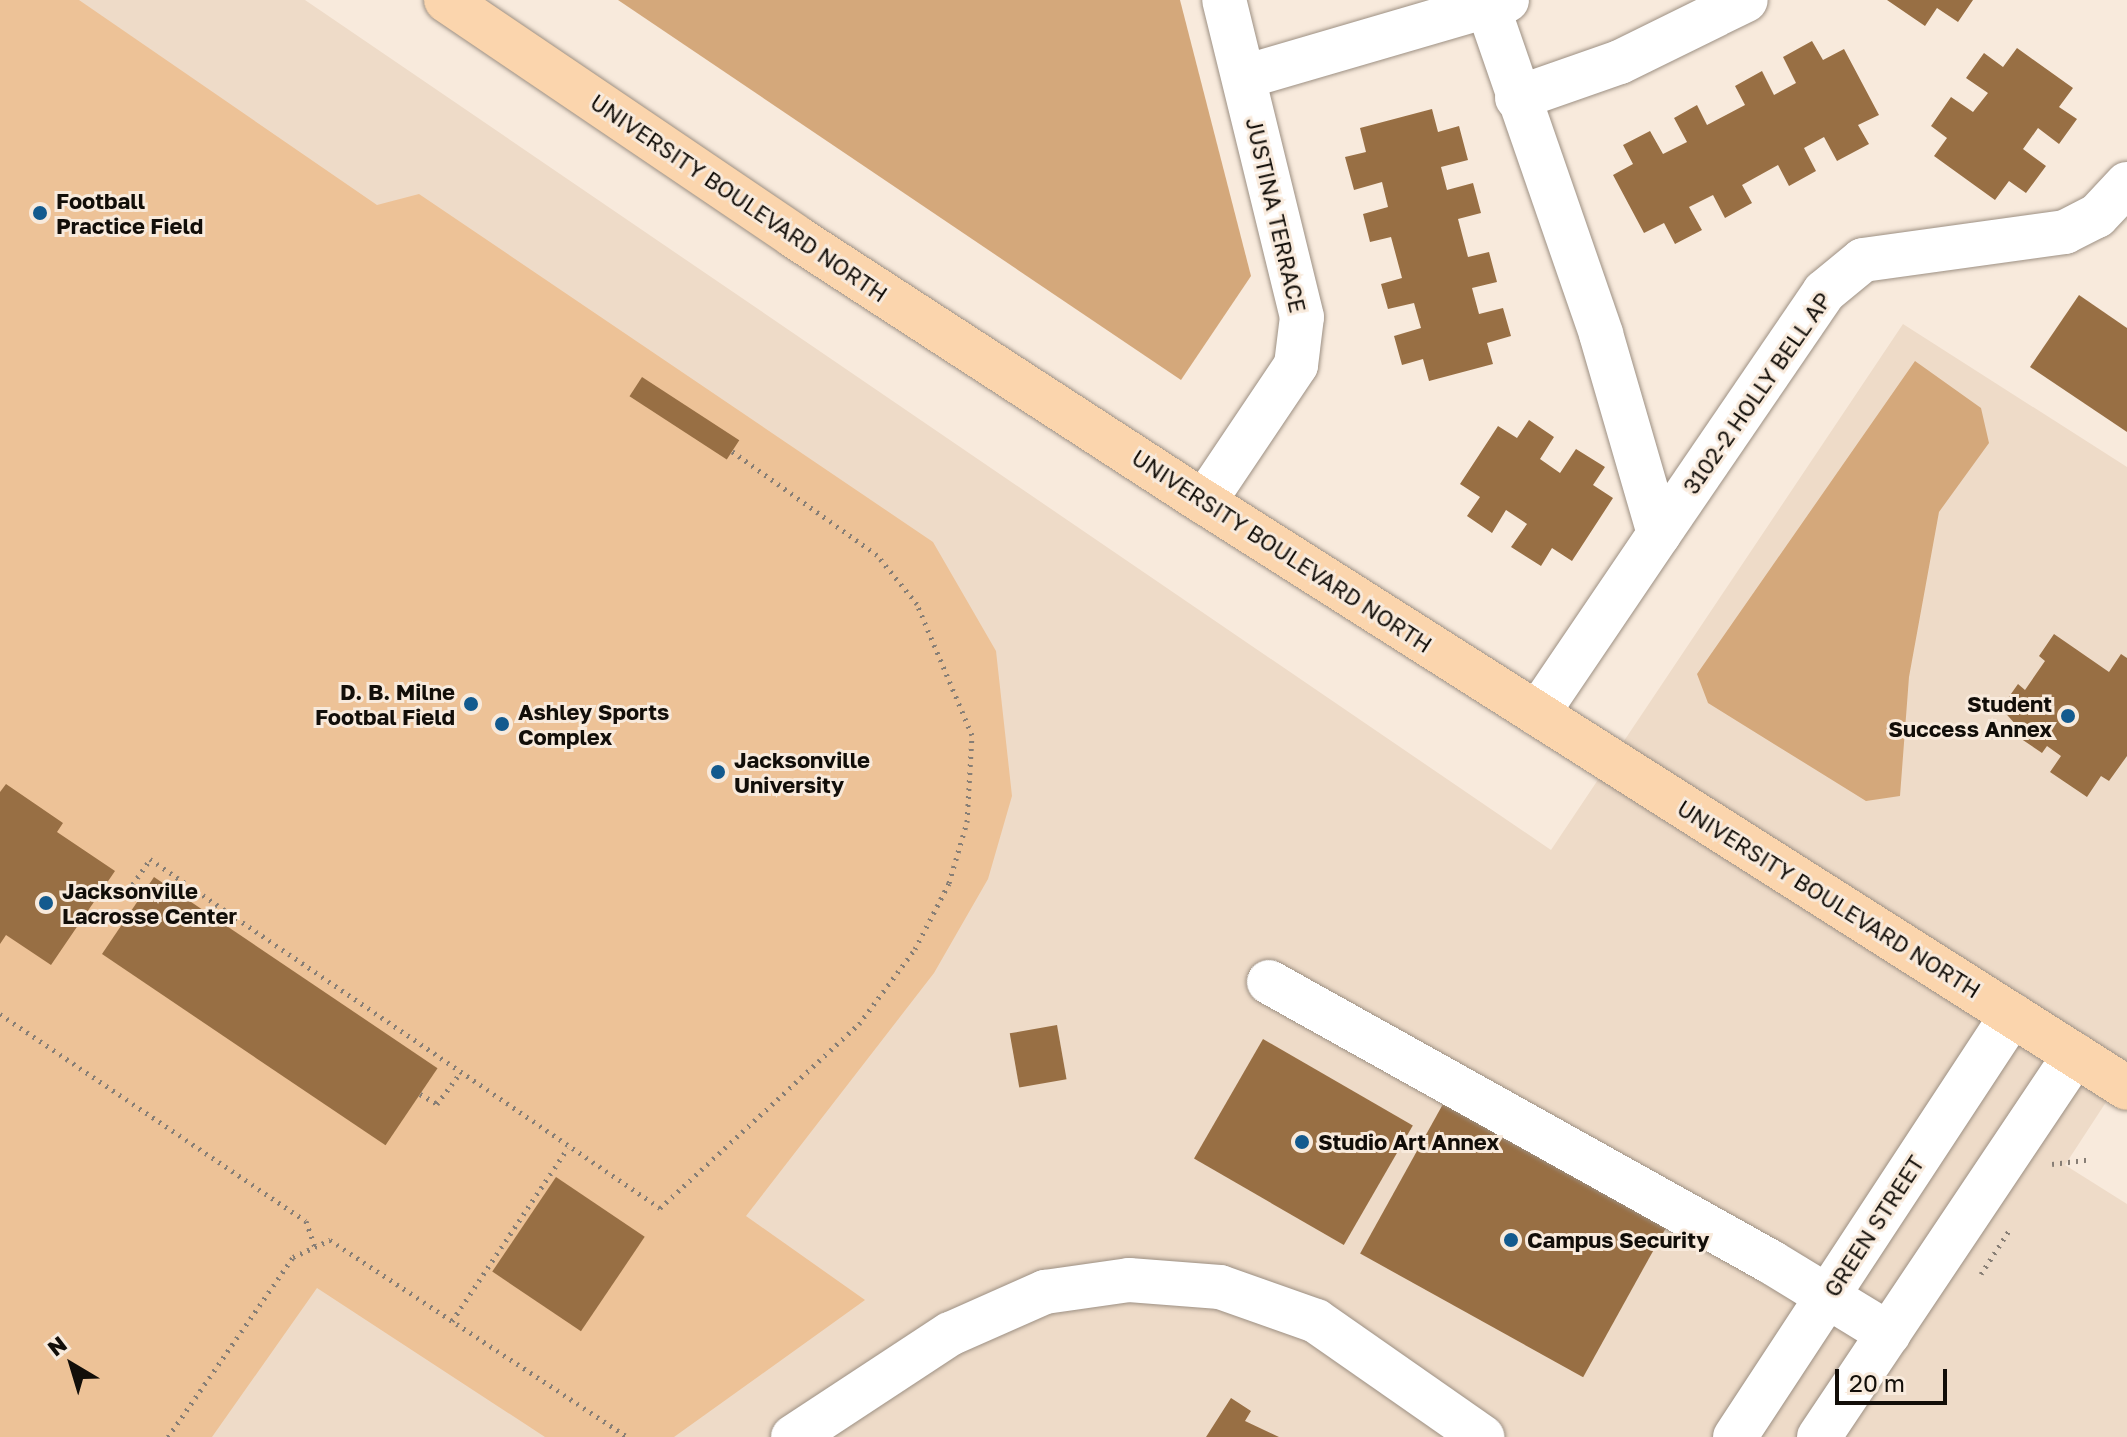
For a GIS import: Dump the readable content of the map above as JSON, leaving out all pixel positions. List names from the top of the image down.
{
  "streets": {
    "main road": ["UNIVERSITY BOULEVARD NORTH"],
    "street": ["JUSTINA TERRACE", "3102-2 HOLLY BELL AP", "GREEN STREET"]
  },
  "crossings": [
    ["UNIVERSITY BOULEVARD NORTH", "JUSTINA TERRACE"],
    ["UNIVERSITY BOULEVARD NORTH", "3102-2 HOLLY BELL AP"],
    ["UNIVERSITY BOULEVARD NORTH", "GREEN STREET"]
  ],
  "places": [
    "Football Practice Field",
    "D. B. Milne Footbal Field",
    "Student Success Annex",
    "Ashley Sports Complex",
    "Jacksonville University",
    "Jacksonville Lacrosse Center",
    "Studio Art Annex",
    "Campus Security"
  ],
  "scale_bar": "20 m",
  "north": "top left"
}
